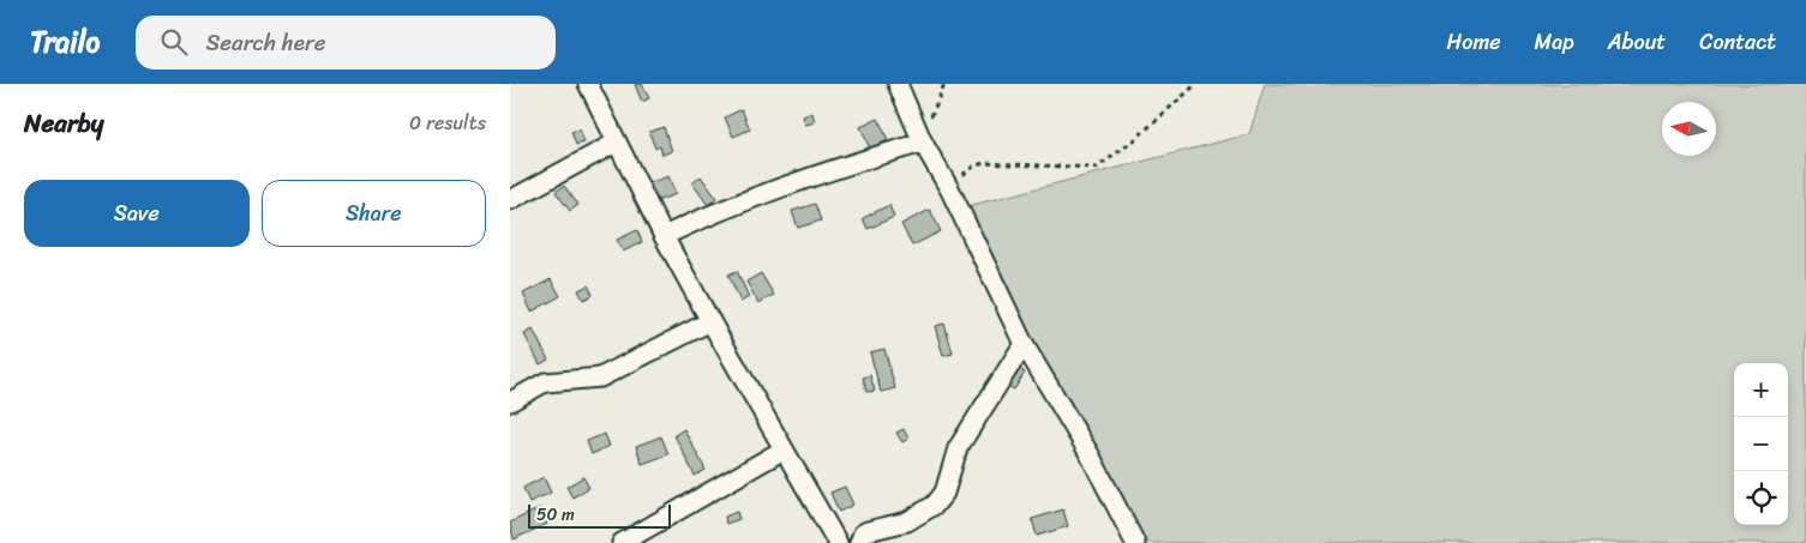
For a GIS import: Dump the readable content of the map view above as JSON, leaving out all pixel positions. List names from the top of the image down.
{
  "scale_bar": "50 m",
  "north": "left",
  "page": {
    "header": "Trailo",
    "search": "Search here",
    "nav": [
      "Home",
      "Map",
      "About",
      "Contact"
    ],
    "heading": ["Nearby", "0 results"],
    "buttons": ["Save", "Share"],
    "map_buttons": ["+", "−"],
    "scale": "50 m"
  }
}
